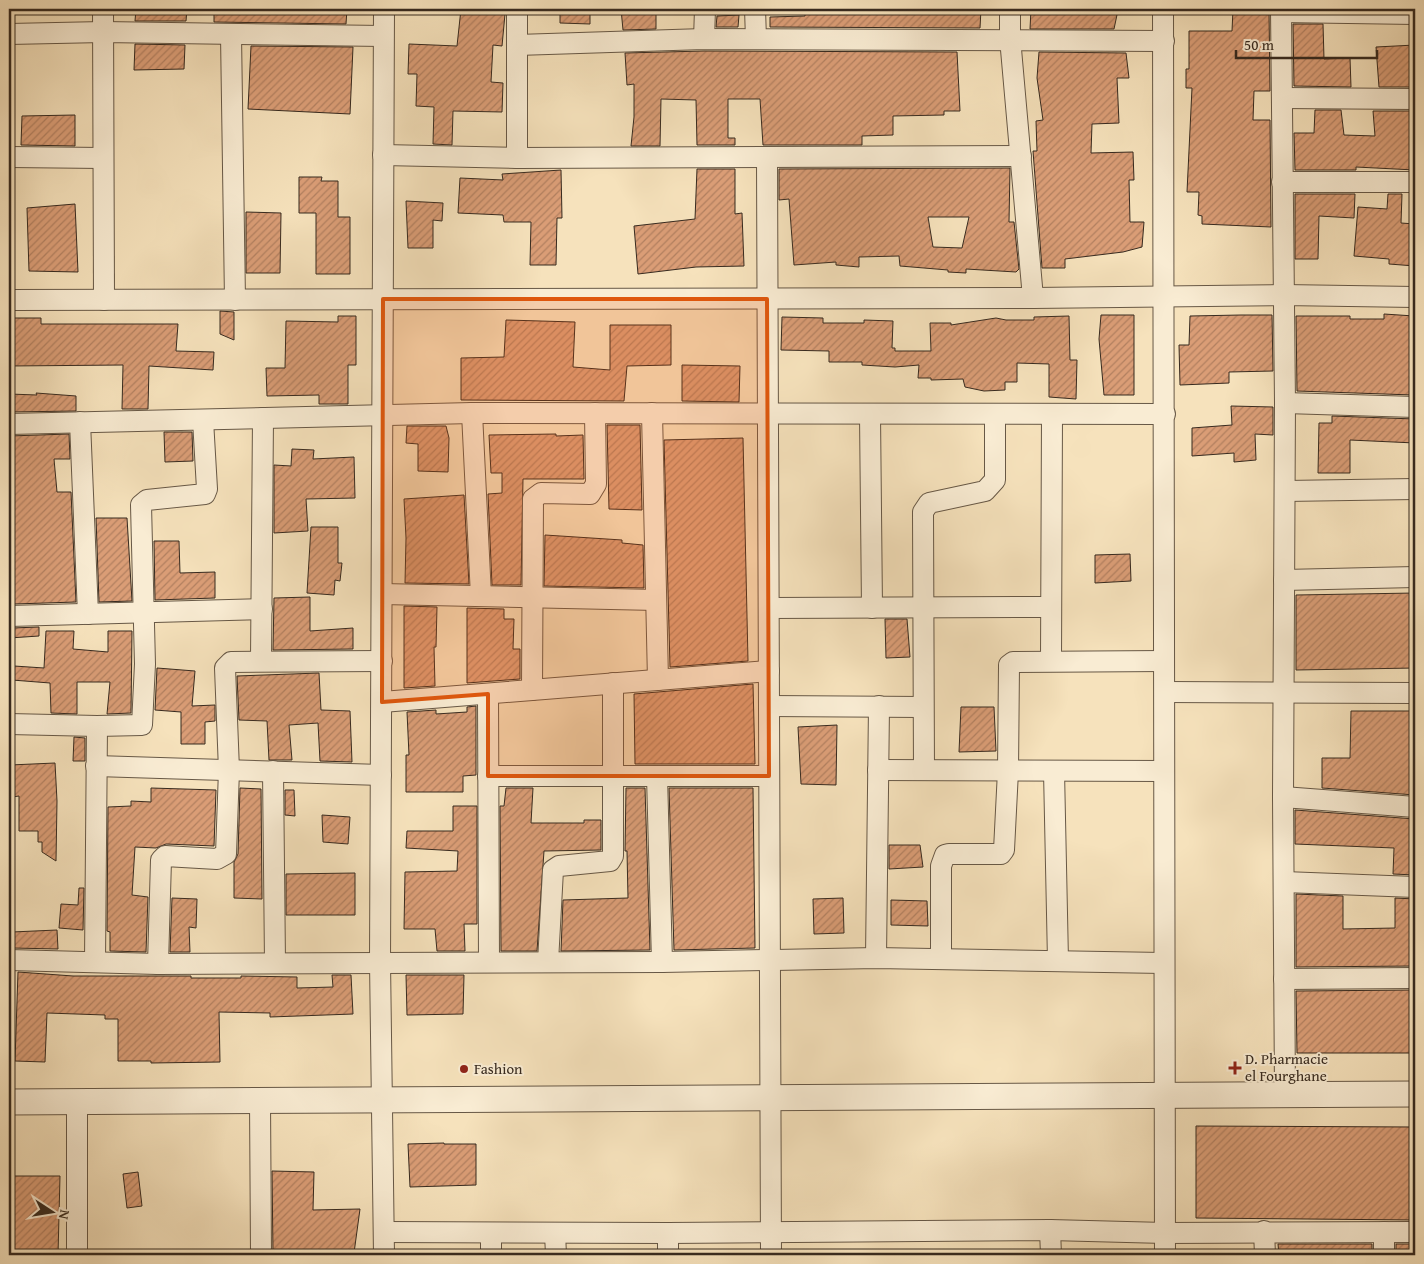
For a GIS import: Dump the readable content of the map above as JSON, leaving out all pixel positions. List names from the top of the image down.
{
  "places": {
    "health": ["D. Pharmacie el Fourghane"],
    "other": ["Fashion"]
  },
  "scale_bar": "50 m",
  "north": "right"
}
